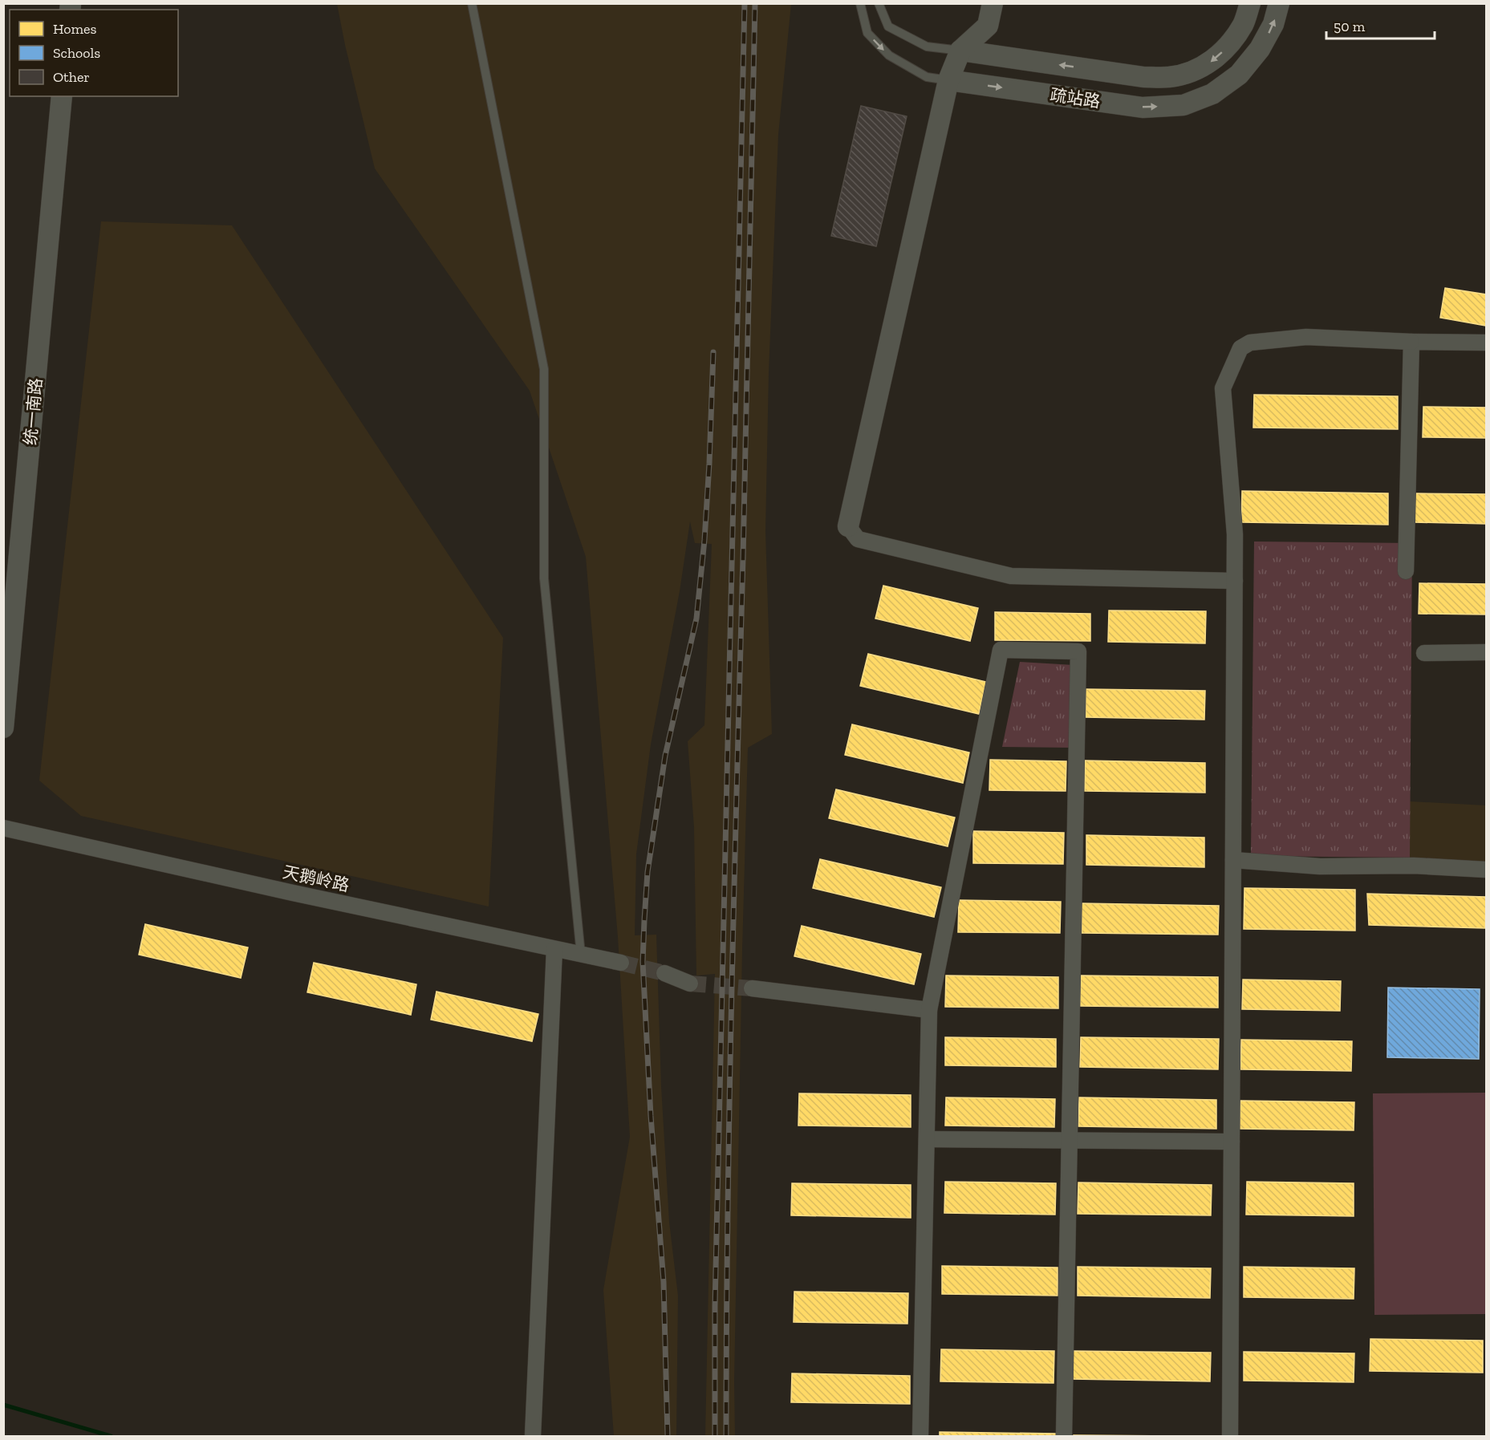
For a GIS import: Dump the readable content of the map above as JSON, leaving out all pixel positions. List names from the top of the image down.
{
  "streets": {
    "street": ["疏站路", "统一南路", "天鹅岭路"]
  },
  "legend": ["Homes", "Schools", "Other"],
  "scale_bar": "50 m"
}
